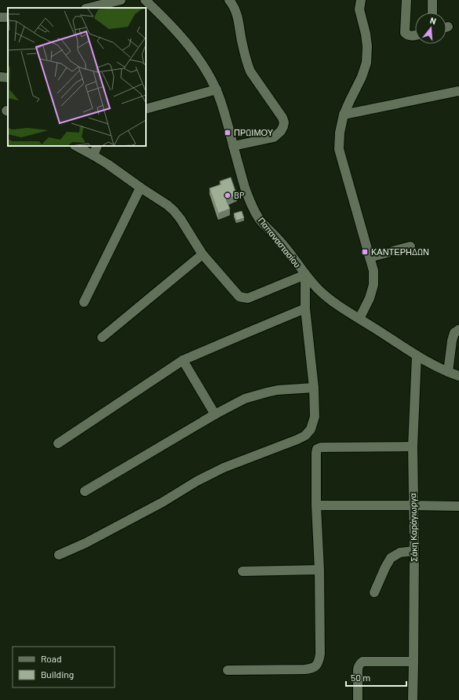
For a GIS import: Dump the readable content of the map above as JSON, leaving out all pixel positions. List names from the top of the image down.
{
  "streets": {
    "street": ["Παπαναστασίου", "Σάκη Καράγιωργα"]
  },
  "crossings": [
    ["Παπαναστασίου", "Σάκη Καράγιωργα"]
  ],
  "places": {
    "transit": ["ΠΡΩΙΜΟΥ", "ΚΑΝΤΕΡΗΔΩΝ"],
    "other": ["BP"]
  },
  "legend": ["Road", "Building"],
  "scale_bar": "50 m",
  "north": "top"
}
